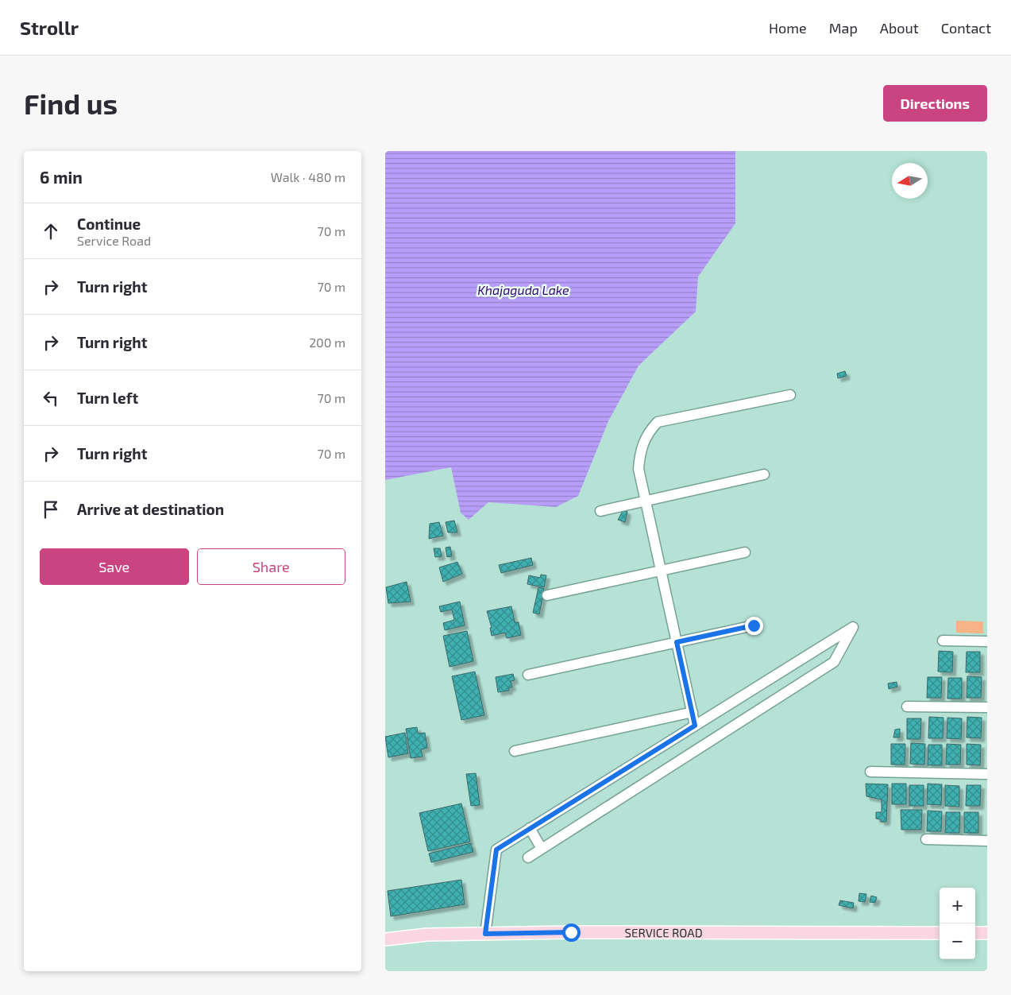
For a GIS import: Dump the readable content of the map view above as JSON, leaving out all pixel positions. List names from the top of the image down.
{
  "streets": {
    "main road": ["SERVICE ROAD"]
  },
  "water": ["Khajaguda Lake"],
  "north": "left",
  "page": {
    "header": "Strollr",
    "nav": [
      "Home",
      "Map",
      "About",
      "Contact"
    ],
    "buttons": [
      "Directions",
      ["Save", "Share"]
    ],
    "title": "Find us",
    "heading": ["6 min", "Walk · 480 m"],
    "list": [
      ["Continue", "Service Road", "70 m"],
      ["Turn right", "70 m"],
      ["Turn right", "200 m"],
      ["Turn left", "70 m"],
      ["Turn right", "70 m"],
      "Arrive at destination"
    ],
    "map_buttons": ["+", "−"]
  }
}
